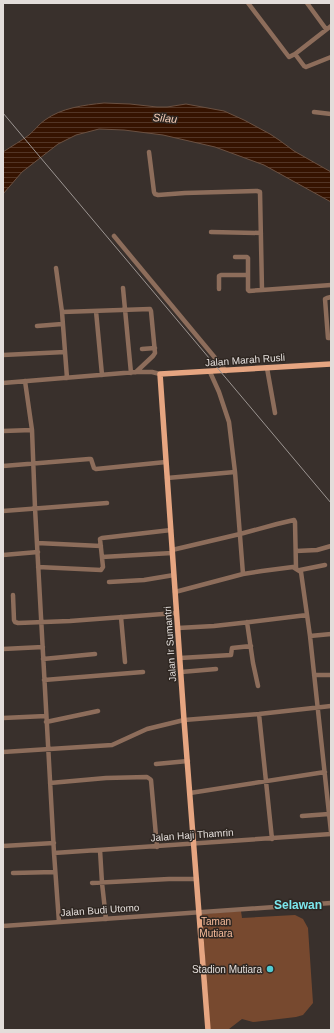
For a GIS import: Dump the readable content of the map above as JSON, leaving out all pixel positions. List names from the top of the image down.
{
  "streets": {
    "main road": ["Jalan Marah Rusli", "Jalan Ir Sumantri"],
    "street": ["Jalan Haji Thamrin", "Jalan Budi Utomo"]
  },
  "crossings": [
    ["Jalan Marah Rusli", "Jalan Ir Sumantri"],
    ["Jalan Ir Sumantri", "Jalan Haji Thamrin"],
    ["Jalan Ir Sumantri", "Jalan Budi Utomo"]
  ],
  "districts": ["Selawan"],
  "water": ["Silau"],
  "parks": ["Taman Mutiara"],
  "places": ["Stadion Mutiara"]
}
